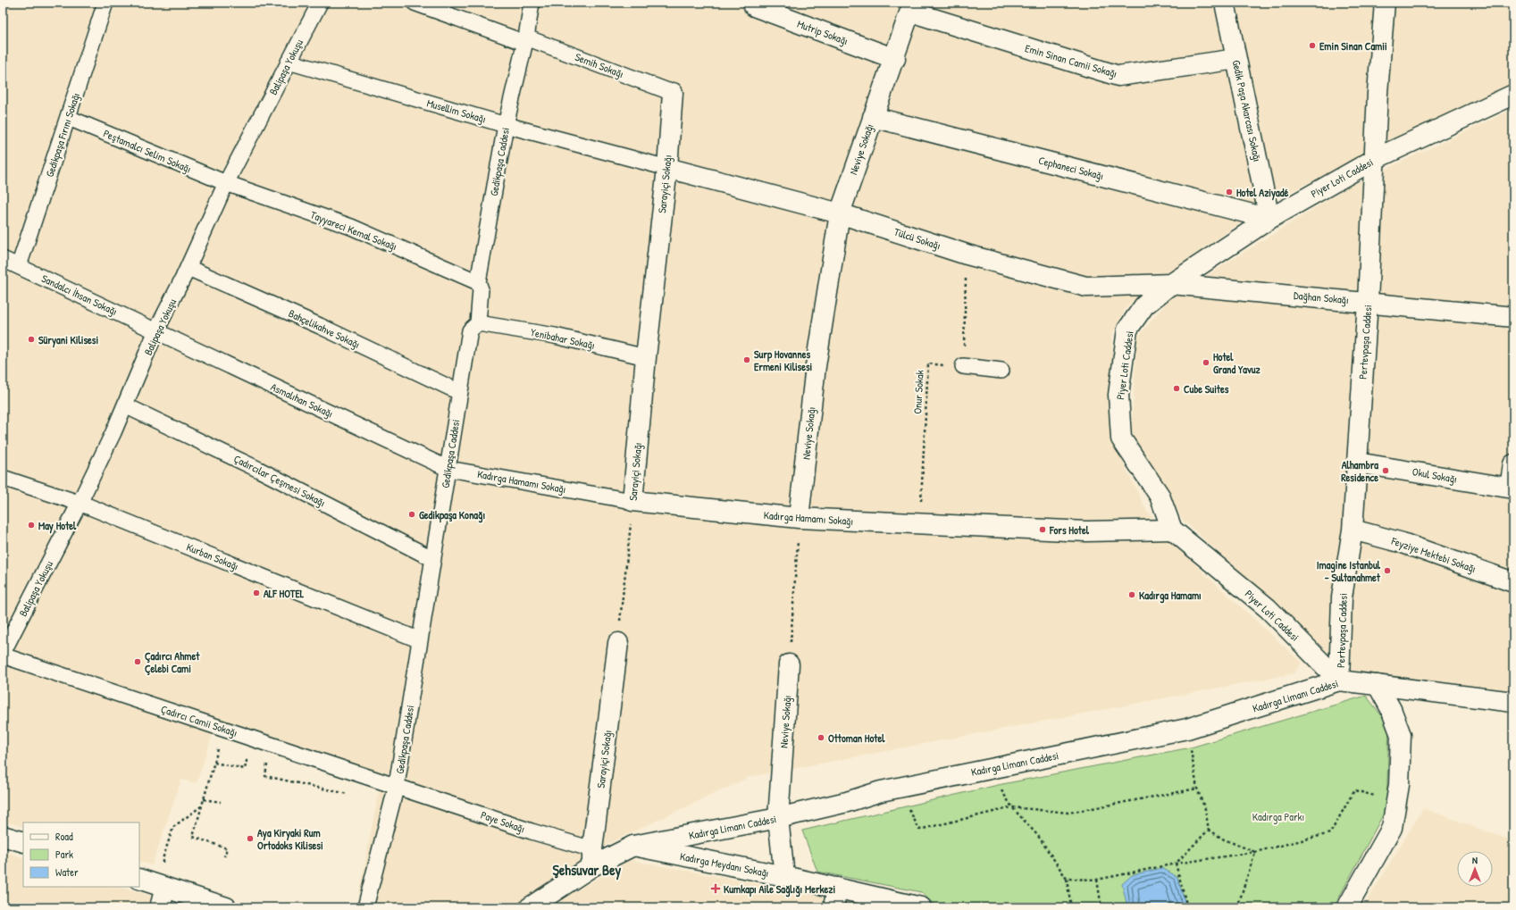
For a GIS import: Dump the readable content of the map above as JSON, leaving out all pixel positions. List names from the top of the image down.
{
  "streets": {
    "street": [
      "Mutrip Sokağı",
      "Emin Sinan Camii Sokağı",
      "Semih Sokağı",
      "Balipaşa Yokuşu",
      "Musellim Sokağı",
      "Gedik Paşa Akarcası Sokağı",
      "Gedikpaşa Fırını Sokağı",
      "Neviye Sokağı",
      "Peştamalcı Selim Sokağı",
      "Gedikpaşa Caddesi",
      "Cephaneci Sokağı",
      "Piyer Loti Caddesi",
      "Sarayiçi Sokağı",
      "Tayyareci Kemal Sokağı",
      "Tülcü Sokağı",
      "Sandalcı İhsan Sokağı",
      "Dağhan Sokağı",
      "Bahçelikahve Sokağı",
      "Yenibahar Sokağı",
      "Pertevpaşa Caddesi",
      "Asmalıhan Sokağı",
      "Okul Sokağı",
      "Çadırcılar Çeşmesi Sokağı",
      "Kadırga Hamamı Sokağı",
      "Feyziye Mektebi Sokağı",
      "Kurban Sokağı",
      "Kadırga Limanı Caddesi",
      "Çadırcı Camii Sokağı",
      "Paye Sokağı",
      "Kadırga Meydanı Sokağı"
    ],
    "path": ["Onur Sokak"]
  },
  "crossings": [
    ["Mutrip Sokağı", "Neviye Sokağı"],
    ["Emin Sinan Camii Sokağı", "Gedik Paşa Akarcası Sokağı"],
    ["Emin Sinan Camii Sokağı", "Neviye Sokağı"],
    ["Semih Sokağı", "Gedikpaşa Caddesi"],
    ["Semih Sokağı", "Sarayiçi Sokağı"],
    ["Balipaşa Yokuşu", "Musellim Sokağı"],
    ["Balipaşa Yokuşu", "Peştamalcı Selim Sokağı"],
    ["Balipaşa Yokuşu", "Tayyareci Kemal Sokağı"],
    ["Balipaşa Yokuşu", "Sandalcı İhsan Sokağı"],
    ["Balipaşa Yokuşu", "Bahçelikahve Sokağı"],
    ["Balipaşa Yokuşu", "Asmalıhan Sokağı"],
    ["Balipaşa Yokuşu", "Çadırcılar Çeşmesi Sokağı"],
    ["Balipaşa Yokuşu", "Kurban Sokağı"],
    ["Musellim Sokağı", "Gedikpaşa Caddesi"],
    ["Musellim Sokağı", "Sarayiçi Sokağı"],
    ["Musellim Sokağı", "Tülcü Sokağı"],
    ["Gedik Paşa Akarcası Sokağı", "Cephaneci Sokağı"],
    ["Gedik Paşa Akarcası Sokağı", "Piyer Loti Caddesi"],
    ["Gedikpaşa Fırını Sokağı", "Peştamalcı Selim Sokağı"],
    ["Gedikpaşa Fırını Sokağı", "Sandalcı İhsan Sokağı"],
    ["Neviye Sokağı", "Cephaneci Sokağı"],
    ["Neviye Sokağı", "Tülcü Sokağı"],
    ["Neviye Sokağı", "Kadırga Hamamı Sokağı"],
    ["Neviye Sokağı", "Kadırga Limanı Caddesi"],
    ["Neviye Sokağı", "Kadırga Meydanı Sokağı"],
    ["Peştamalcı Selim Sokağı", "Tayyareci Kemal Sokağı"],
    ["Gedikpaşa Caddesi", "Tayyareci Kemal Sokağı"],
    ["Gedikpaşa Caddesi", "Bahçelikahve Sokağı"],
    ["Gedikpaşa Caddesi", "Yenibahar Sokağı"],
    ["Gedikpaşa Caddesi", "Asmalıhan Sokağı"],
    ["Gedikpaşa Caddesi", "Çadırcılar Çeşmesi Sokağı"],
    ["Gedikpaşa Caddesi", "Kadırga Hamamı Sokağı"],
    ["Gedikpaşa Caddesi", "Kurban Sokağı"],
    ["Gedikpaşa Caddesi", "Çadırcı Camii Sokağı"],
    ["Gedikpaşa Caddesi", "Paye Sokağı"],
    ["Cephaneci Sokağı", "Piyer Loti Caddesi"],
    ["Piyer Loti Caddesi", "Tülcü Sokağı"],
    ["Piyer Loti Caddesi", "Dağhan Sokağı"],
    ["Piyer Loti Caddesi", "Pertevpaşa Caddesi"],
    ["Piyer Loti Caddesi", "Kadırga Hamamı Sokağı"],
    ["Piyer Loti Caddesi", "Kadırga Limanı Caddesi"],
    ["Sarayiçi Sokağı", "Tülcü Sokağı"],
    ["Sarayiçi Sokağı", "Yenibahar Sokağı"],
    ["Sarayiçi Sokağı", "Kadırga Hamamı Sokağı"],
    ["Sarayiçi Sokağı", "Kadırga Limanı Caddesi"],
    ["Sarayiçi Sokağı", "Paye Sokağı"],
    ["Tülcü Sokağı", "Dağhan Sokağı"],
    ["Sandalcı İhsan Sokağı", "Asmalıhan Sokağı"],
    ["Dağhan Sokağı", "Pertevpaşa Caddesi"],
    ["Pertevpaşa Caddesi", "Okul Sokağı"],
    ["Pertevpaşa Caddesi", "Feyziye Mektebi Sokağı"],
    ["Pertevpaşa Caddesi", "Kadırga Limanı Caddesi"],
    ["Onur Sokak", "Kadırga Hamamı Sokağı"],
    ["Asmalıhan Sokağı", "Kadırga Hamamı Sokağı"],
    ["Kadırga Limanı Caddesi", "Paye Sokağı"],
    ["Kadırga Limanı Caddesi", "Kadırga Meydanı Sokağı"],
    ["Çadırcı Camii Sokağı", "Paye Sokağı"]
  ],
  "districts": ["Şehsuvar Bey"],
  "parks": ["Kadırga Parkı"],
  "places": {
    "other": [
      "Emin Sinan Camii",
      "Hotel Aziyadé",
      "Süryani Kilisesi",
      "Surp Hovannes Ermeni Kilisesi",
      "Hotel Grand Yavuz",
      "Cube Suites",
      "Alhambra Residence",
      "Gedikpaşa Konağı",
      "May Hotel",
      "Fors Hotel",
      "Imagine Istanbul - Sultanahmet",
      "ALF HOTEL",
      "Kadırga Hamamı",
      "Çadırcı Ahmet Çelebi Cami",
      "Ottoman Hotel",
      "Aya Kiryaki Rum Ortodoks Kilisesi"
    ],
    "health": ["Kumkapı Aile Sağlığı Merkezi"]
  },
  "legend": ["Road", "Park", "Water"],
  "north": "top"
}
